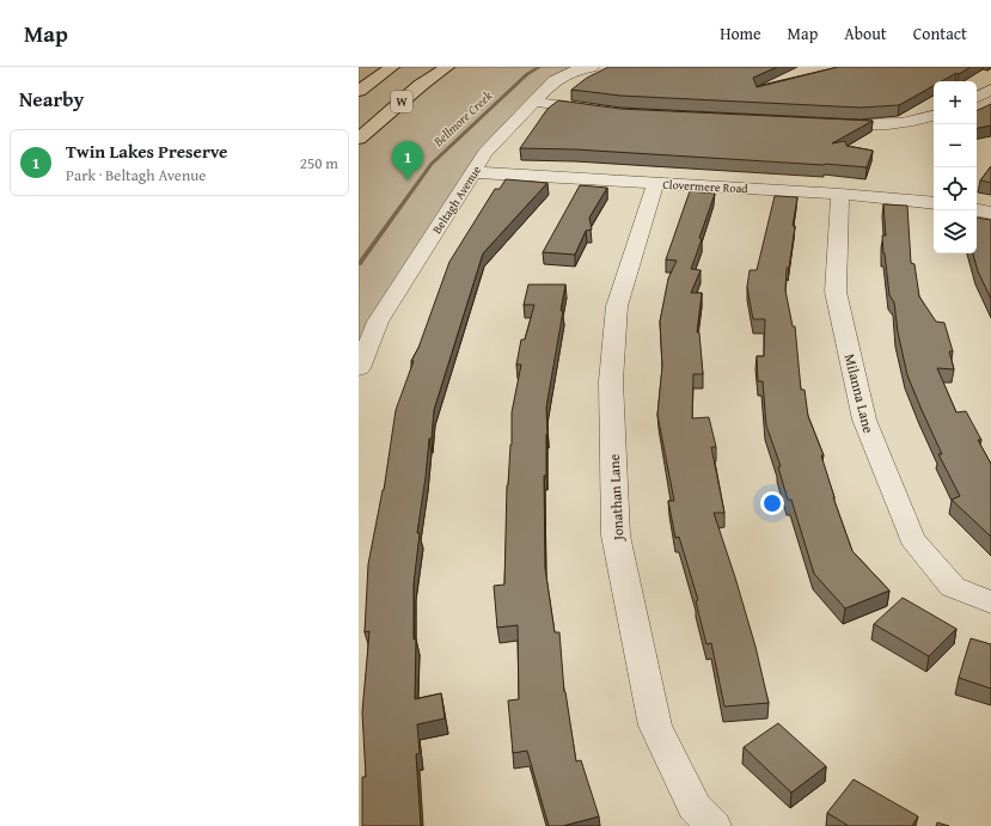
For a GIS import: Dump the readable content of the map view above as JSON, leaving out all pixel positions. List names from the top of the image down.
{
  "streets": {
    "highway": ["W"],
    "street": [
      "Clovermere Road",
      "Beltagh Avenue",
      "Milanna Lane",
      "Jonathan Lane"
    ]
  },
  "crossings": [
    ["Clovermere Road", "Beltagh Avenue"],
    ["Clovermere Road", "Milanna Lane"],
    ["Clovermere Road", "Jonathan Lane"]
  ],
  "water": ["Bellmore Creek"],
  "page": {
    "header": "Map",
    "nav": [
      "Home",
      "Map",
      "About",
      "Contact"
    ],
    "heading": "Nearby",
    "map_buttons": ["+", "−"],
    "list": [
      {
        "mark": "1",
        "name": "Twin Lakes Preserve",
        "note": "Park · Beltagh Avenue",
        "value": "250 m"
      }
    ],
    "pins": "1"
  }
}
